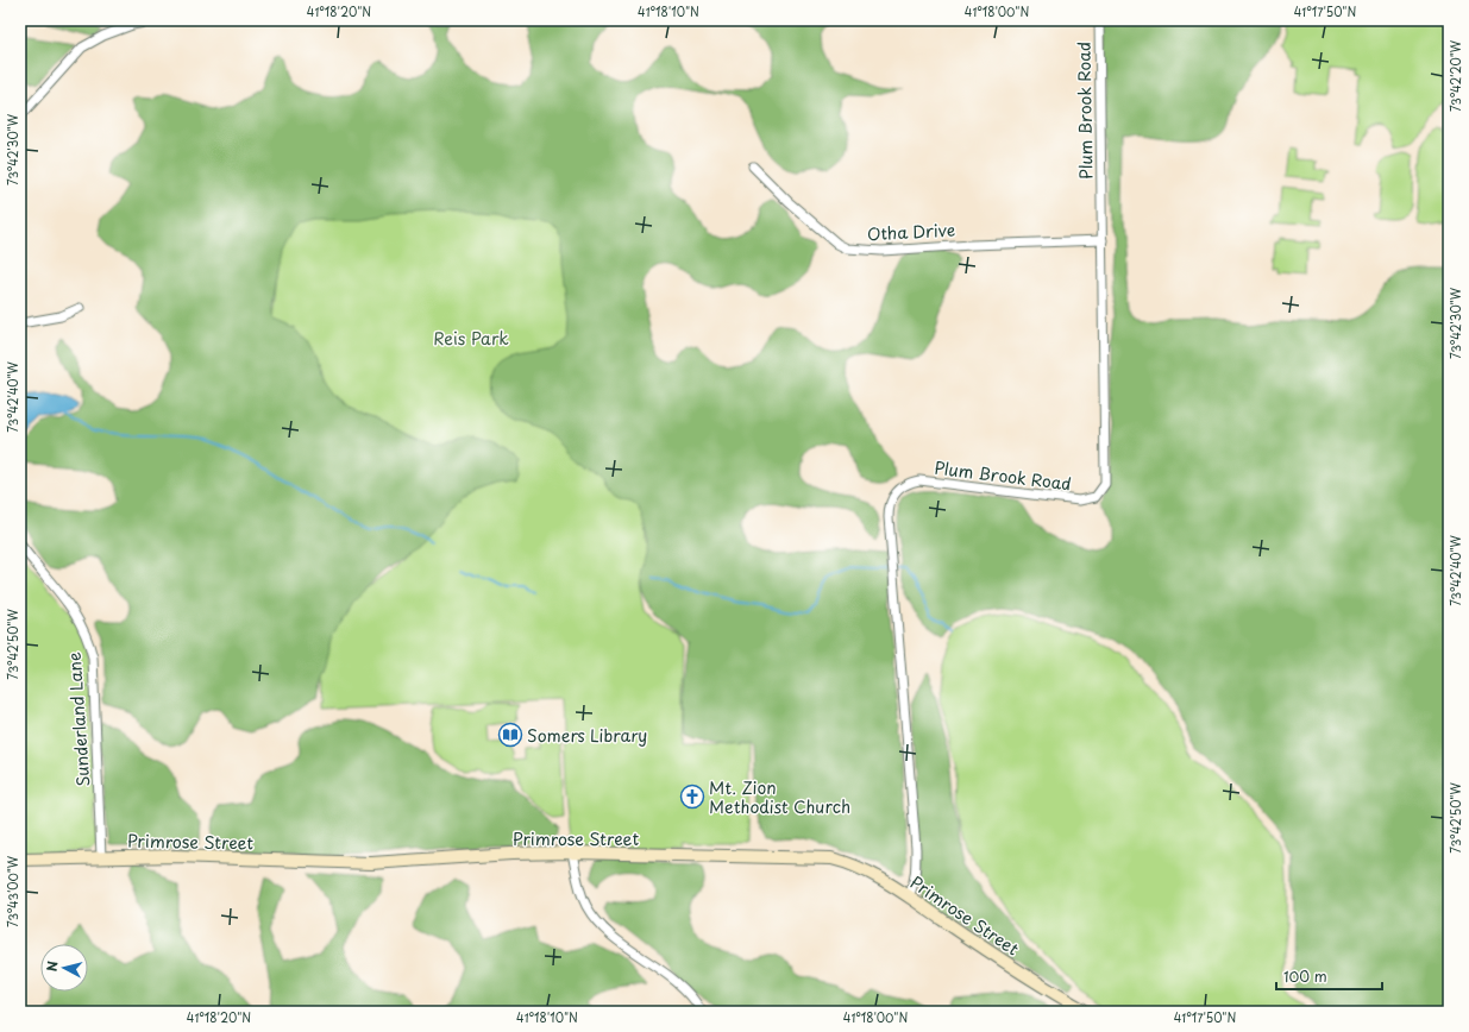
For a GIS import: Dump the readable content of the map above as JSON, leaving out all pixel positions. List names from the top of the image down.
{
  "streets": {
    "main road": ["Primrose Street"],
    "street": ["Plum Brook Road", "Otha Drive", "Sunderland Lane"]
  },
  "crossings": [
    ["Plum Brook Road", "Otha Drive"],
    ["Plum Brook Road", "Primrose Street"],
    ["Sunderland Lane", "Primrose Street"]
  ],
  "parks": ["Reis Park"],
  "places": {
    "library": ["Somers Library"],
    "church": ["Mt. Zion Methodist Church"]
  },
  "scale_bar": "100 m",
  "north": "left",
  "coordinates": [
    "41°18'20\"N",
    "41°18'10\"N",
    "41°18'00\"N",
    "41°17'50\"N",
    "73°42'20\"W",
    "73°42'30\"W",
    "73°42'40\"W",
    "73°42'50\"W",
    "73°43'00\"W"
  ]
}
